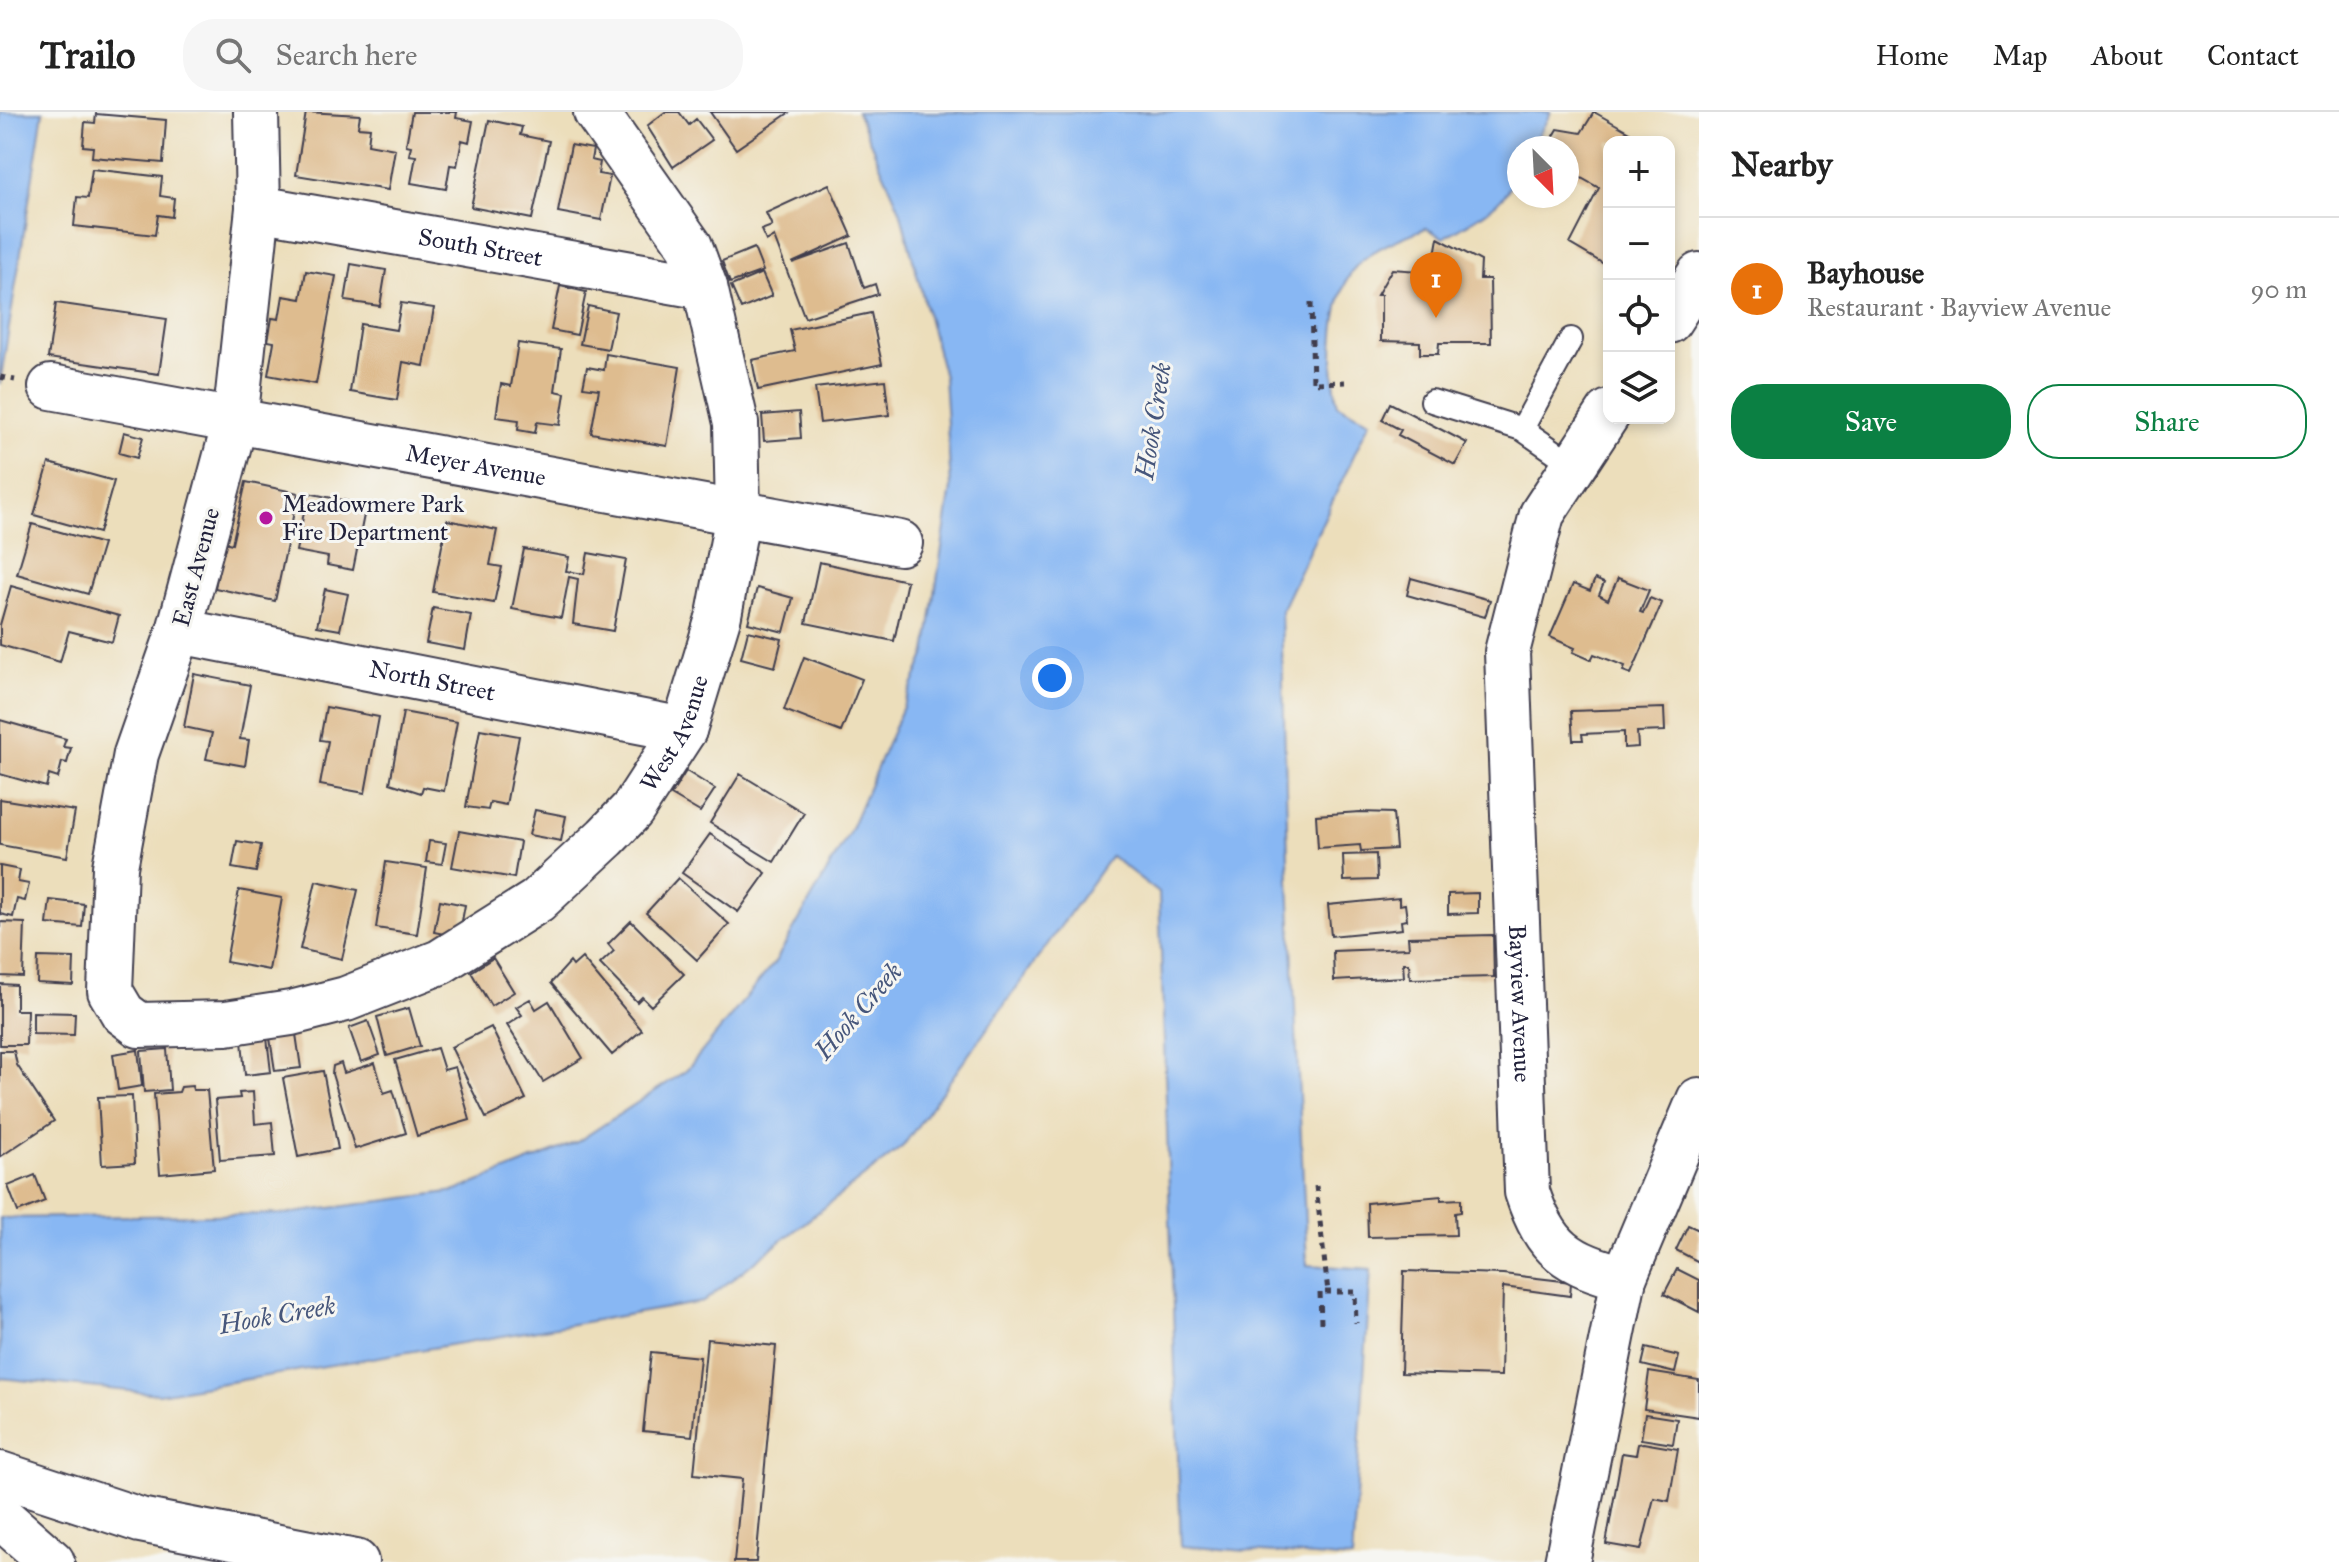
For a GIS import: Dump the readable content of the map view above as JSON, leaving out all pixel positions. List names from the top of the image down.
{
  "streets": {
    "main road": [
      "South Street",
      "Meyer Avenue",
      "East Avenue",
      "North Street",
      "West Avenue",
      "Bayview Avenue"
    ]
  },
  "crossings": [
    ["South Street", "East Avenue"],
    ["South Street", "West Avenue"],
    ["Meyer Avenue", "East Avenue"],
    ["Meyer Avenue", "West Avenue"],
    ["East Avenue", "North Street"],
    ["East Avenue", "West Avenue"],
    ["North Street", "West Avenue"]
  ],
  "water": ["Hook Creek"],
  "places": ["Meadowmere Park Fire Department"],
  "north": "bottom right",
  "page": {
    "header": "Trailo",
    "search": "Search here",
    "nav": [
      "Home",
      "Map",
      "About",
      "Contact"
    ],
    "heading": "Nearby",
    "map_buttons": ["+", "−"],
    "list": [
      {
        "mark": "1",
        "name": "Bayhouse",
        "note": "Restaurant · Bayview Avenue",
        "value": "90 m"
      }
    ],
    "pins": "1",
    "buttons": ["Save", "Share"]
  }
}
